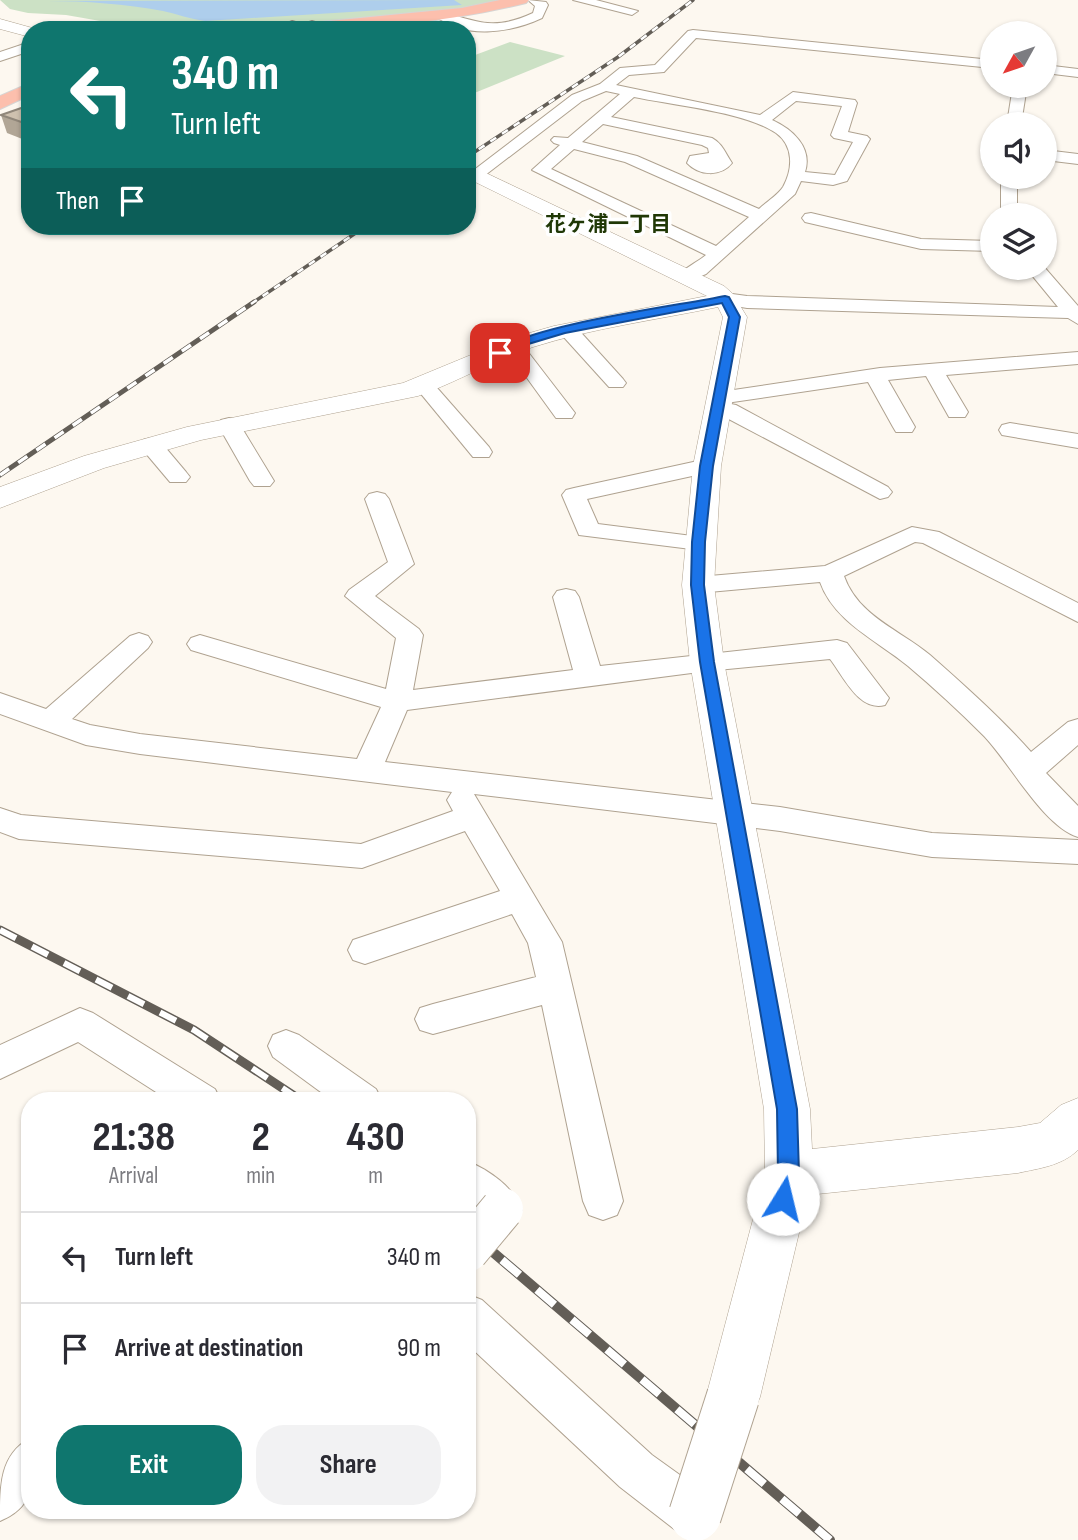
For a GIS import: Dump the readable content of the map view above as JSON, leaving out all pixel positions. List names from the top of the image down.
{
  "districts": ["花ヶ浦一丁目"],
  "north": "bottom left",
  "page": {
    "turn": ["340 m", "Turn left"],
    "then": "Then",
    "eta": [
      "21:38",
      "Arrival",
      "2",
      "min",
      "430",
      "m"
    ],
    "list": [
      {
        "name": "Turn left",
        "value": "340 m"
      },
      {
        "name": "Arrive at destination",
        "value": "90 m"
      }
    ],
    "buttons": ["Exit", "Share"]
  }
}
